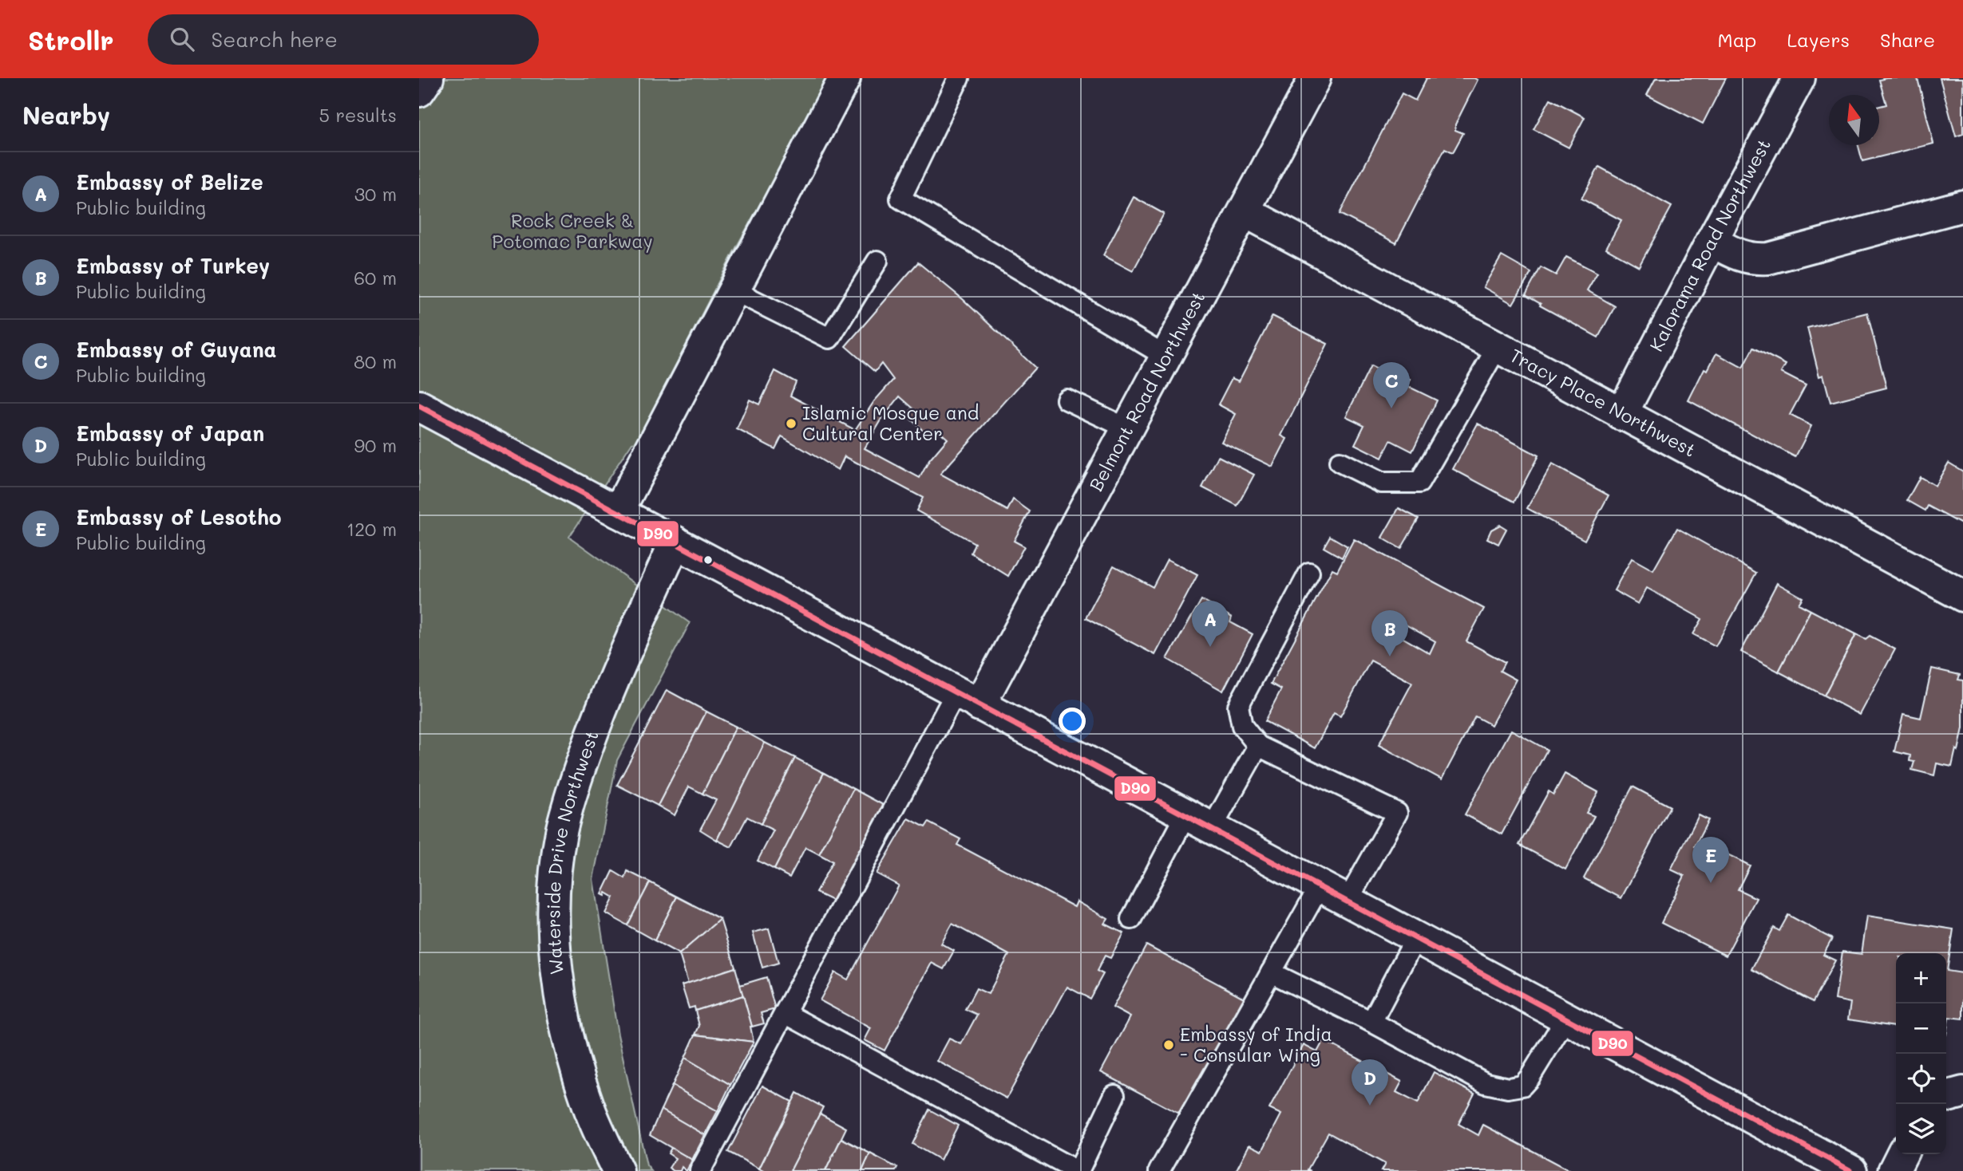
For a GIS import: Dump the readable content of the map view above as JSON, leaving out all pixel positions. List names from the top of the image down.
{
  "streets": {
    "street": [
      "Kalorama Road Northwest",
      "Belmont Road Northwest",
      "Tracy Place Northwest",
      "Waterside Drive Northwest"
    ]
  },
  "crossings": [
    ["Kalorama Road Northwest", "Tracy Place Northwest"],
    ["Belmont Road Northwest", "Tracy Place Northwest"]
  ],
  "parks": ["Rock Creek & Potomac Parkway"],
  "places": ["Islamic Mosque and Cultural Center", "Embassy of India - Consular Wing"],
  "lines": ["transit line D90"],
  "north": "top",
  "page": {
    "header": "Strollr",
    "search": "Search here",
    "nav": ["Map", "Layers", "Share"],
    "heading": ["Nearby", "5 results"],
    "list": [
      {
        "mark": "A",
        "name": "Embassy of Belize",
        "note": "Public building",
        "value": "30 m"
      },
      {
        "mark": "B",
        "name": "Embassy of Turkey",
        "note": "Public building",
        "value": "60 m"
      },
      {
        "mark": "C",
        "name": "Embassy of Guyana",
        "note": "Public building",
        "value": "80 m"
      },
      {
        "mark": "D",
        "name": "Embassy of Japan",
        "note": "Public building",
        "value": "90 m"
      },
      {
        "mark": "E",
        "name": "Embassy of Lesotho",
        "note": "Public building",
        "value": "120 m"
      }
    ],
    "pins": [
      "C",
      "A",
      "B",
      "E",
      "D"
    ],
    "map_buttons": ["+", "−"]
  }
}
